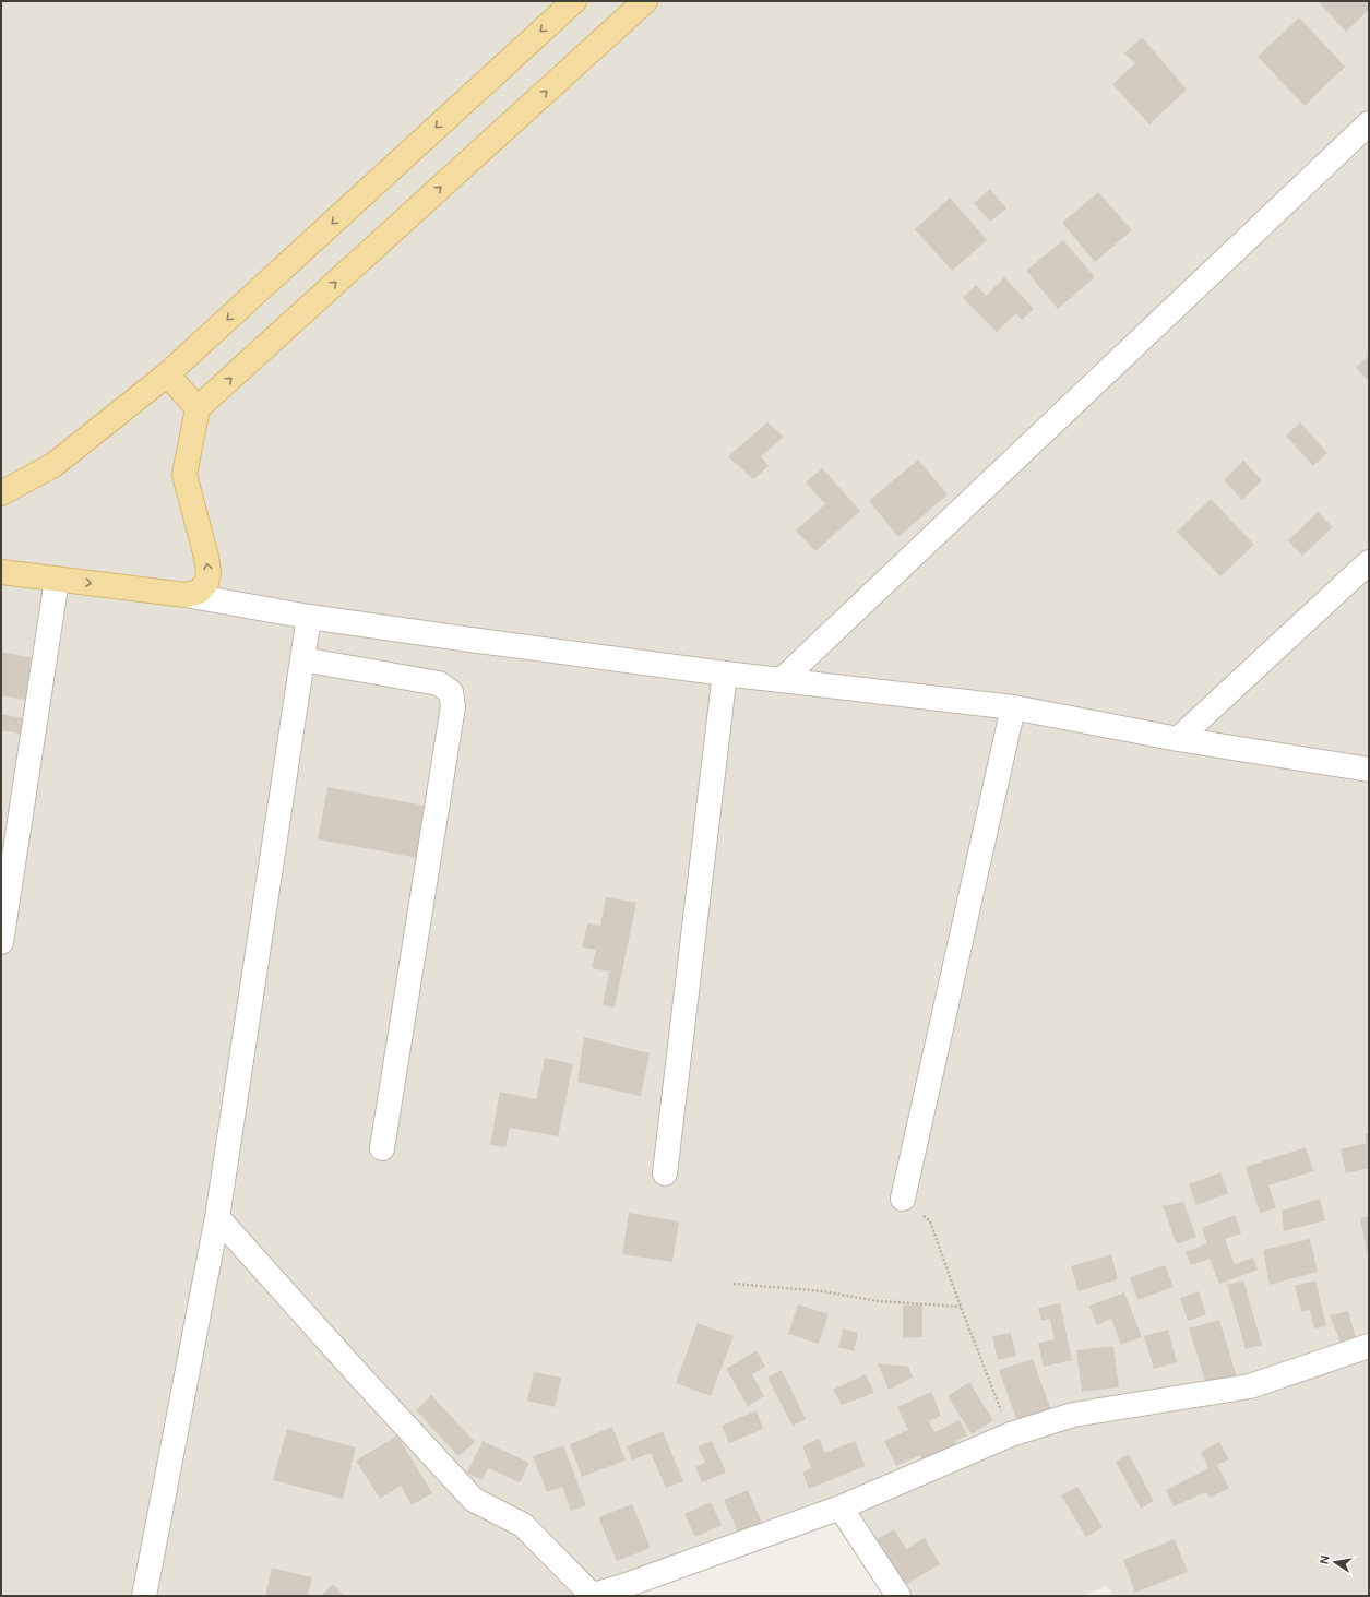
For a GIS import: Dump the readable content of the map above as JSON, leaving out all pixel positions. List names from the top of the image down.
{
  "north": "left"
}
